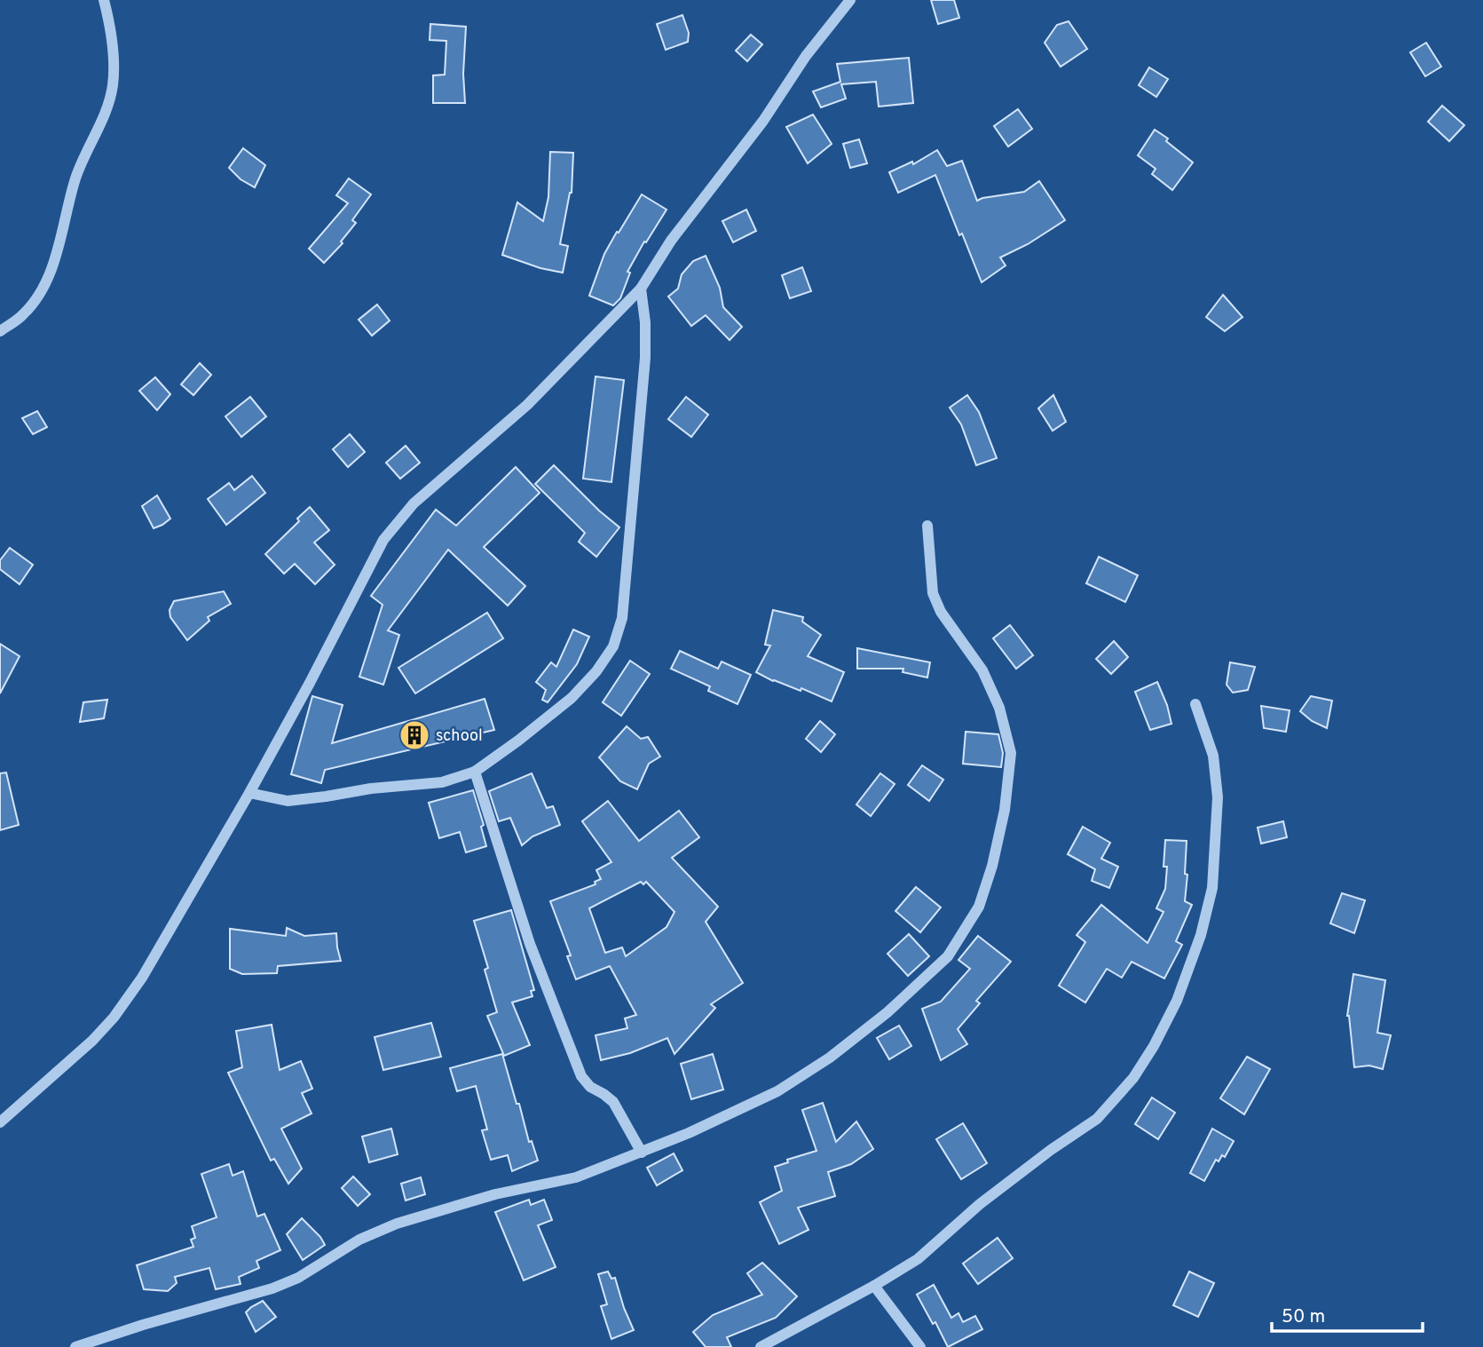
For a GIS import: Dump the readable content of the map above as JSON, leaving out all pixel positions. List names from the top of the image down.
{
  "places": {
    "building": ["school"]
  },
  "scale_bar": "50 m"
}
